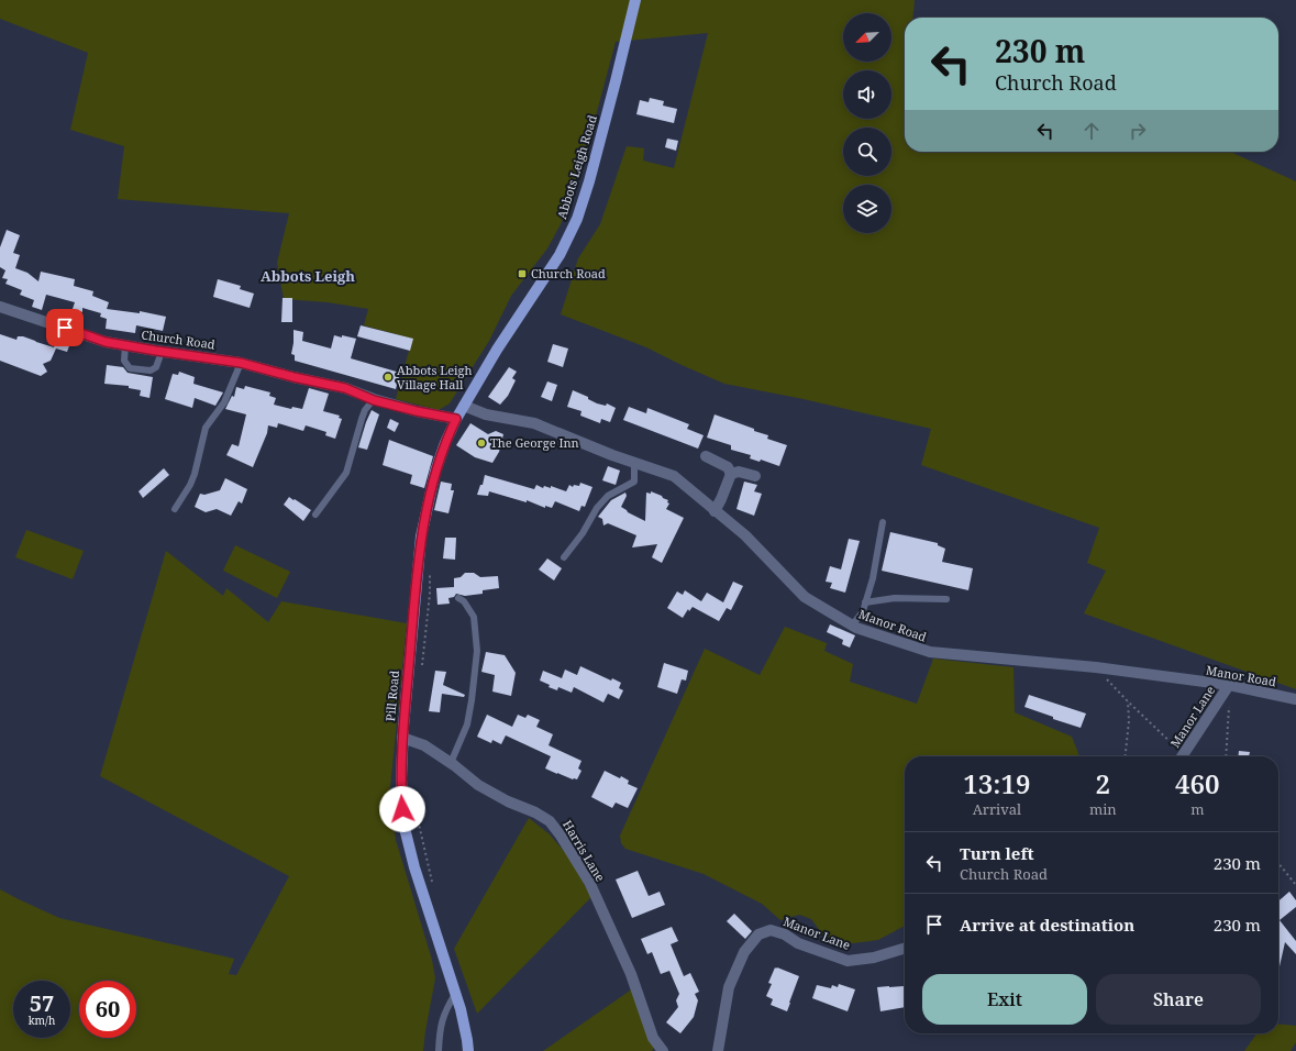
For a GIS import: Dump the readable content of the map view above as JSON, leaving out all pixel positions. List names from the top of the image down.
{
  "streets": {
    "main road": ["Abbots Leigh Road", "Pill Road"],
    "street": [
      "Church Road",
      "Manor Road",
      "Manor Lane",
      "Harris Lane"
    ]
  },
  "crossings": [
    ["Abbots Leigh Road", "Church Road"],
    ["Abbots Leigh Road", "Manor Road"],
    ["Abbots Leigh Road", "Pill Road"],
    ["Church Road", "Pill Road"],
    ["Manor Road", "Manor Lane"],
    ["Pill Road", "Harris Lane"]
  ],
  "districts": ["Abbots Leigh"],
  "places": {
    "transit": ["Church Road"],
    "other": ["Abbots Leigh Village Hall", "The George Inn"]
  },
  "north": "bottom left",
  "page": {
    "turn": ["230 m", "Church Road"],
    "eta": [
      "13:19",
      "Arrival",
      "2",
      "min",
      "460",
      "m"
    ],
    "list": [
      {
        "name": "Turn left",
        "note": "Church Road",
        "value": "230 m"
      },
      {
        "name": "Arrive at destination",
        "value": "230 m"
      }
    ],
    "buttons": ["Exit", "Share"],
    "speed": "57 km/h",
    "limit": "60"
  }
}
